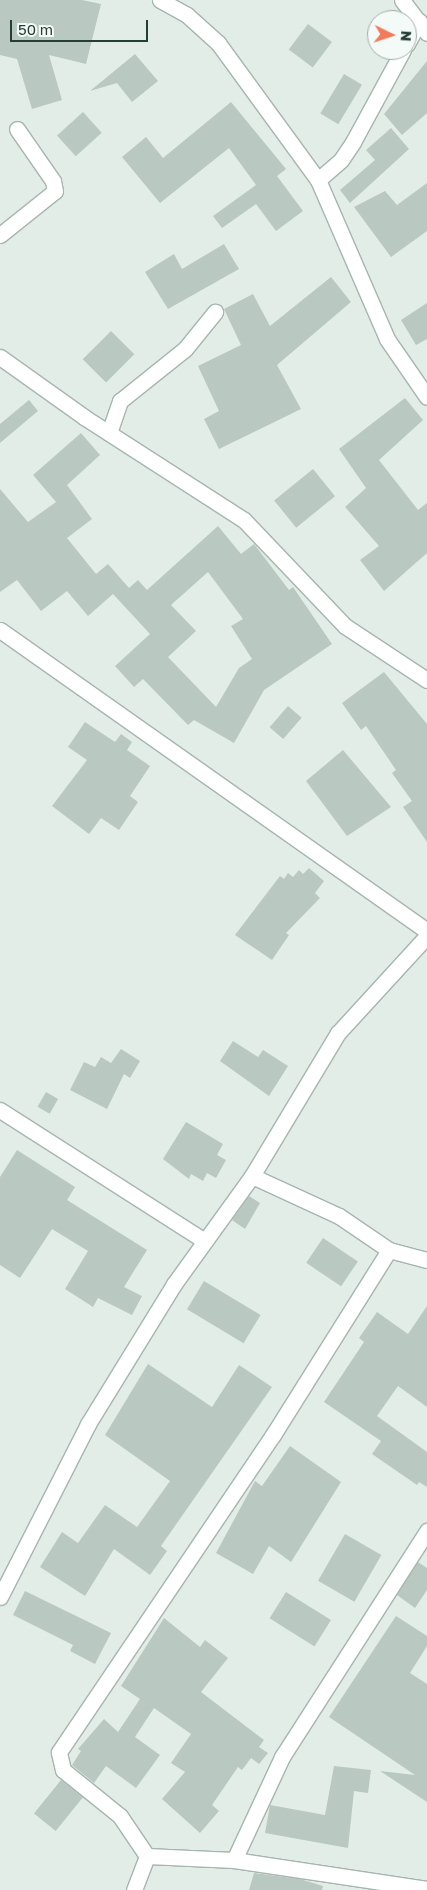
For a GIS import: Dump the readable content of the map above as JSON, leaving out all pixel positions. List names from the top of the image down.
{
  "scale_bar": "50 m",
  "north": "right"
}
